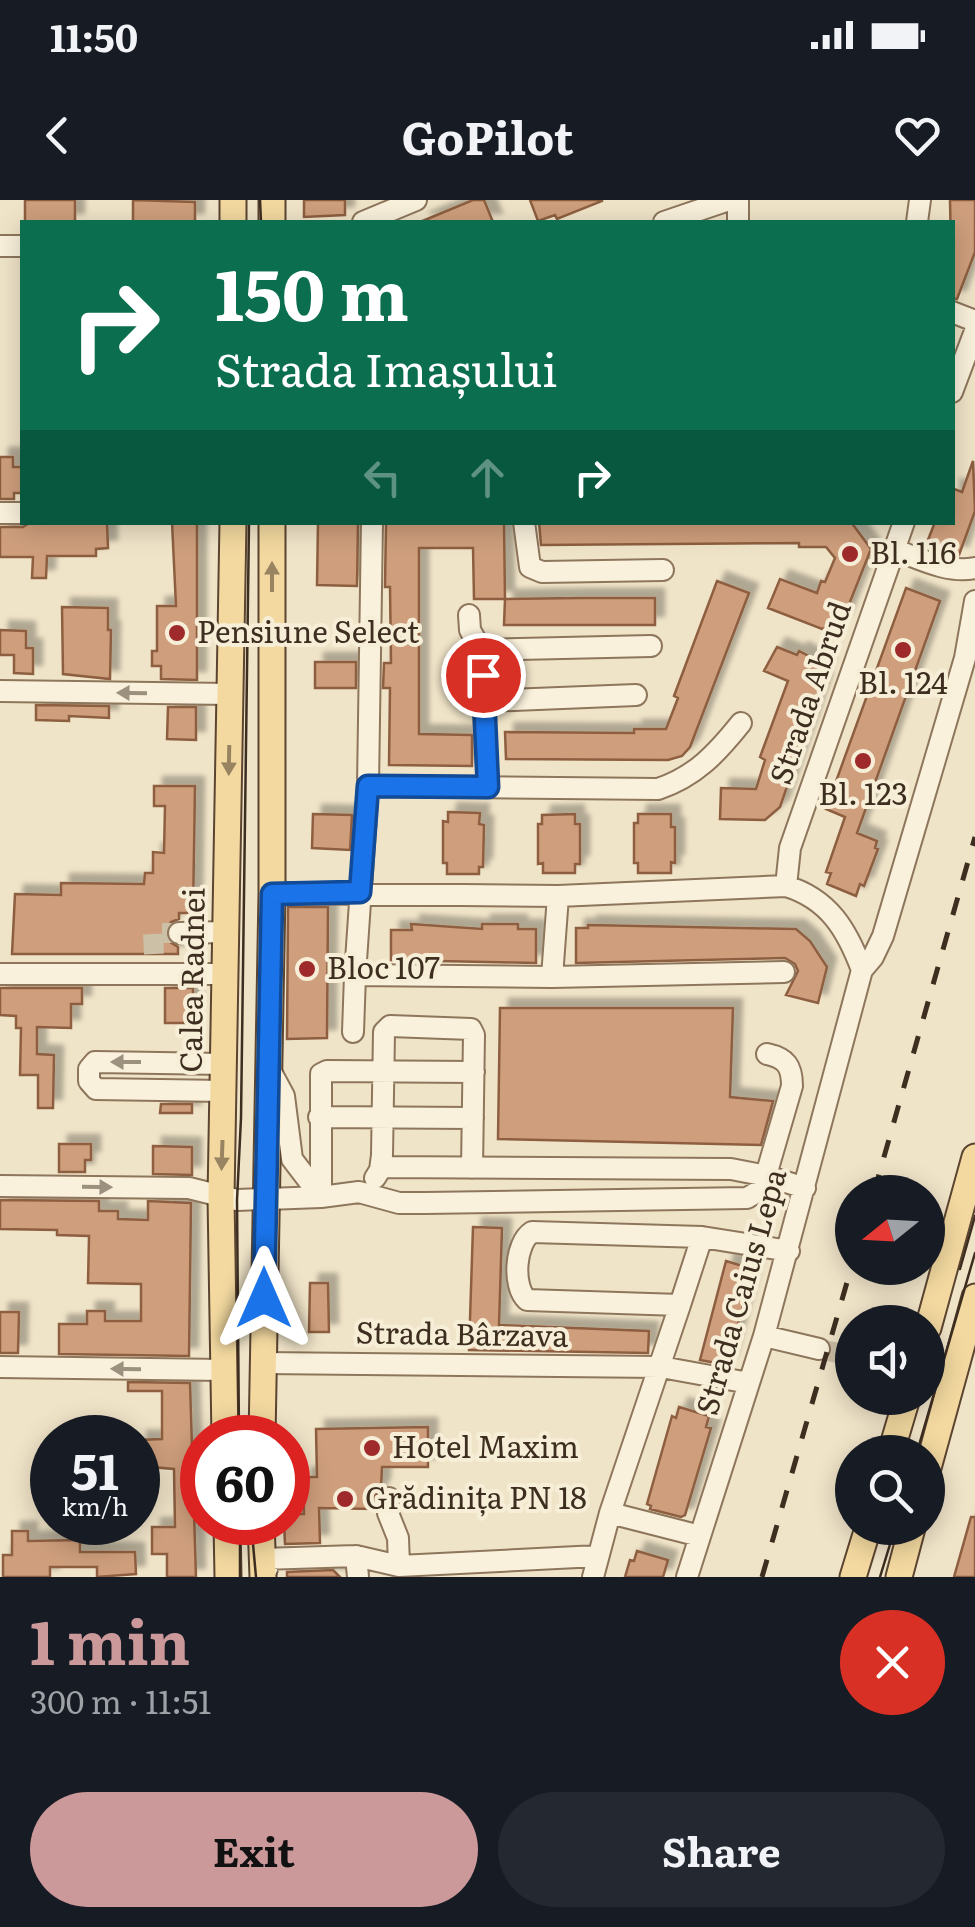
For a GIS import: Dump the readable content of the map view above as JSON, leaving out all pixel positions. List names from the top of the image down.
{
  "streets": {
    "main road": ["Calea Radnei"],
    "street": ["Strada Abrud", "Strada Caius Lepa", "Strada Bârzava"]
  },
  "crossings": [
    ["Strada Caius Lepa", "Strada Bârzava"]
  ],
  "places": [
    "Bl. 116",
    "Pensiune Select",
    "Bl. 124",
    "Bl. 123",
    "Bloc 107",
    "Hotel Maxim",
    "Grădinița PN 18"
  ],
  "north": "left",
  "page": {
    "status": "11:50",
    "header": "GoPilot",
    "turn": ["150 m", "Strada Imașului"],
    "speed": "51 km/h",
    "limit": "60",
    "heading": ["1 min", "300 m · 11:51"],
    "buttons": ["Exit", "Share"]
  }
}
